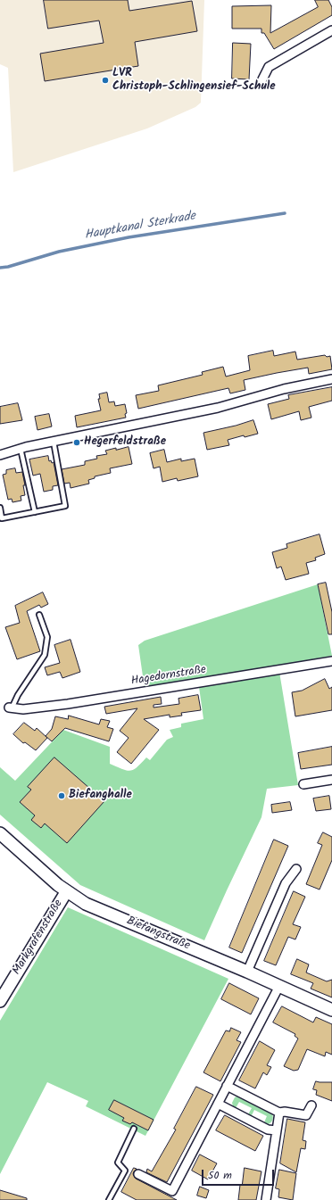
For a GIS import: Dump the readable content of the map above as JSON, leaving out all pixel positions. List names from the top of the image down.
{
  "streets": {
    "main road": ["Biefangstraße", "Markgrafenstraße"],
    "street": ["Hagedornstraße"]
  },
  "crossings": [
    ["Biefangstraße", "Markgrafenstraße"]
  ],
  "water": ["Hauptkanal Sterkrade"],
  "places": ["LVR Christoph-Schlingensief-Schule", "Hegerfeldstraße", "Biefanghalle"],
  "scale_bar": "50 m"
}
